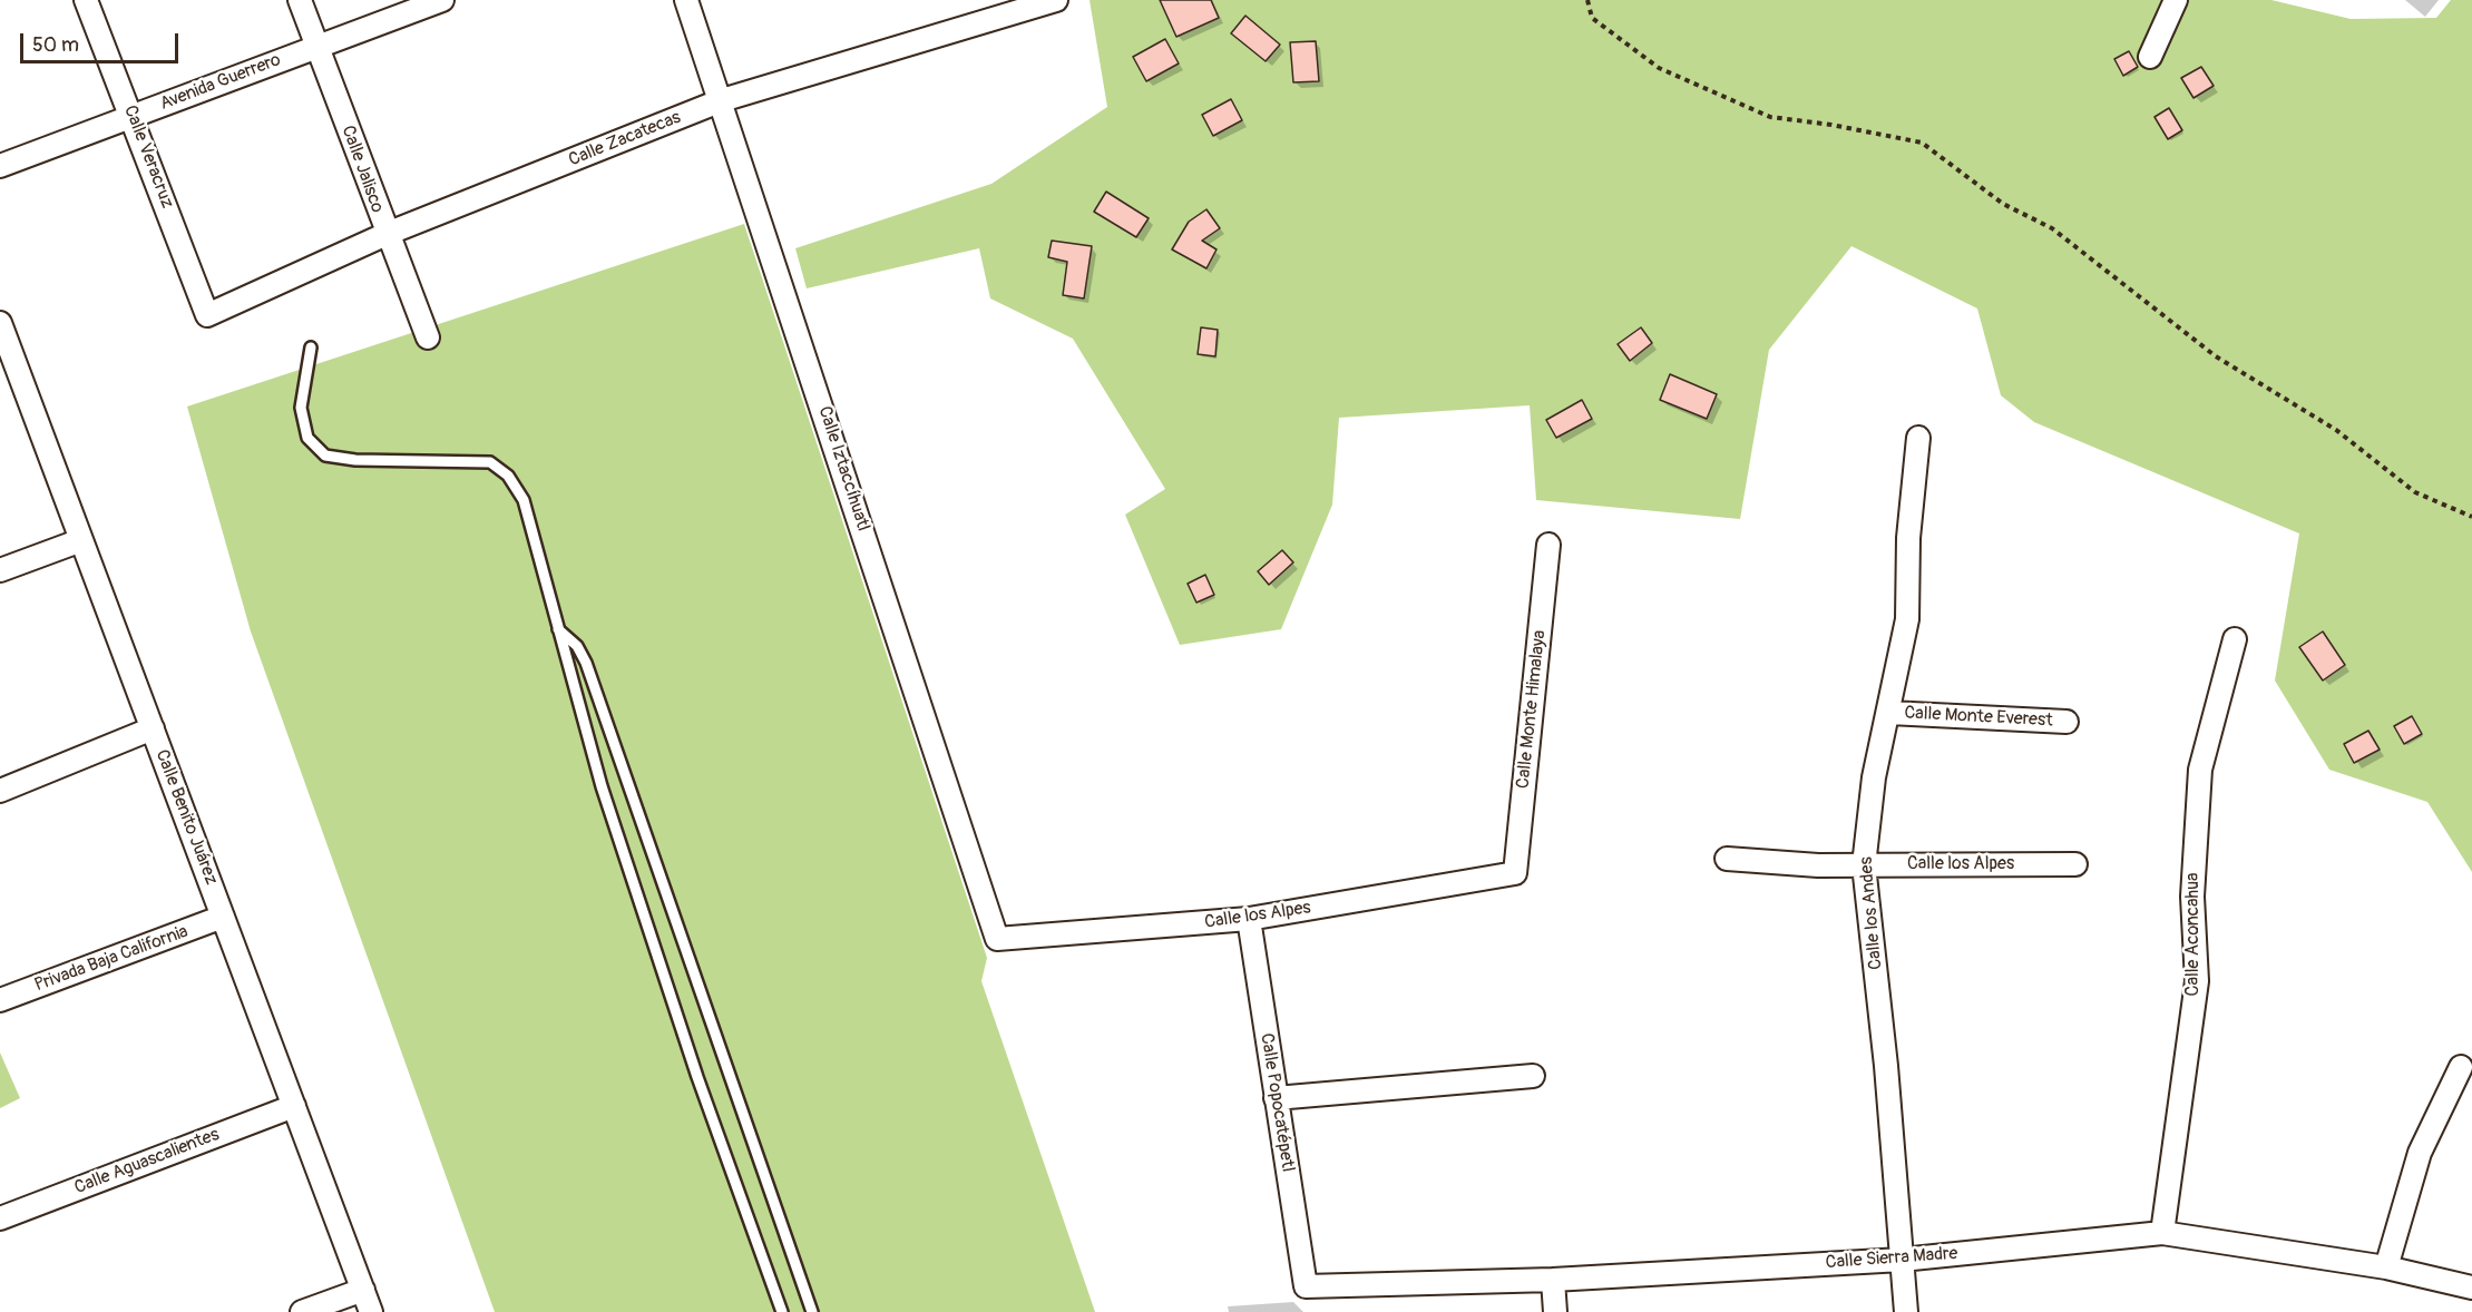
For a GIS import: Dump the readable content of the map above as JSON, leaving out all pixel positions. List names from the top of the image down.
{
  "streets": {
    "street": [
      "Avenida Guerrero",
      "Calle Zacatecas",
      "Calle Veracruz",
      "Calle Jalisco",
      "Calle Iztaccíhuatl",
      "Calle Monte Himalaya",
      "Calle Monte Everest",
      "Calle Benito Juárez",
      "Calle los Alpes",
      "Calle los Andes",
      "Calle Aconcahua",
      "Privada Baja California",
      "Calle Popocatépetl",
      "Calle Aguascalientes",
      "Calle Sierra Madre"
    ]
  },
  "crossings": [
    ["Avenida Guerrero", "Calle Veracruz"],
    ["Avenida Guerrero", "Calle Jalisco"],
    ["Calle Zacatecas", "Calle Veracruz"],
    ["Calle Zacatecas", "Calle Jalisco"],
    ["Calle Zacatecas", "Calle Iztaccíhuatl"],
    ["Calle Iztaccíhuatl", "Calle los Alpes"],
    ["Calle Monte Himalaya", "Calle los Alpes"],
    ["Calle Monte Everest", "Calle los Andes"],
    ["Calle Benito Juárez", "Privada Baja California"],
    ["Calle Benito Juárez", "Calle Aguascalientes"],
    ["Calle los Alpes", "Calle los Andes"],
    ["Calle los Alpes", "Calle Popocatépetl"],
    ["Calle los Andes", "Calle Sierra Madre"],
    ["Calle Aconcahua", "Calle Sierra Madre"],
    ["Calle Popocatépetl", "Calle Sierra Madre"]
  ],
  "scale_bar": "50 m"
}
